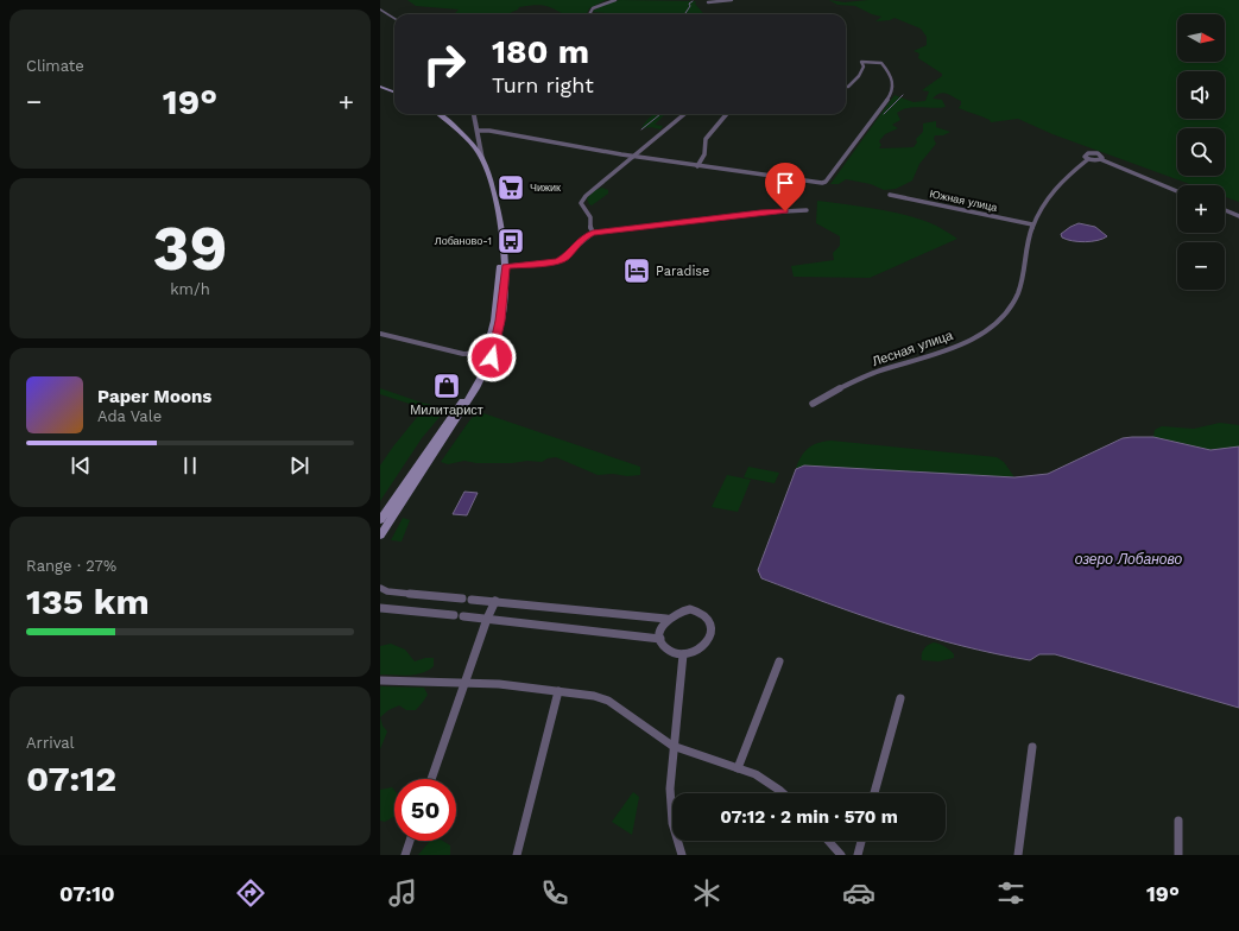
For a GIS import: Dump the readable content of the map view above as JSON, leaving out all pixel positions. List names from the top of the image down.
{
  "streets": {
    "street": ["Южная улица", "Лесная улица"]
  },
  "crossings": [
    ["Южная улица", "Лесная улица"]
  ],
  "water": ["озеро Лобаново"],
  "places": {
    "supermarket": ["Чижик"],
    "bus stop": ["Лобаново-1"],
    "hotel": ["Paradise"],
    "shop": ["Милитарист"]
  },
  "north": "right",
  "page": {
    "tile": [
      "Climate",
      ["39", "km/h"],
      ["Range · 27%", "135 km"],
      ["Arrival", "07:12"]
    ],
    "map_buttons": ["+", "−"],
    "turn": ["180 m", "Turn right"],
    "heat": ["−", "19°", "+"],
    "song": ["Paper Moons", "Ada Vale"],
    "limit": "50",
    "trip": "07:12 · 2 min · 570 m",
    "tabs": ["07:10", "19°"]
  }
}
